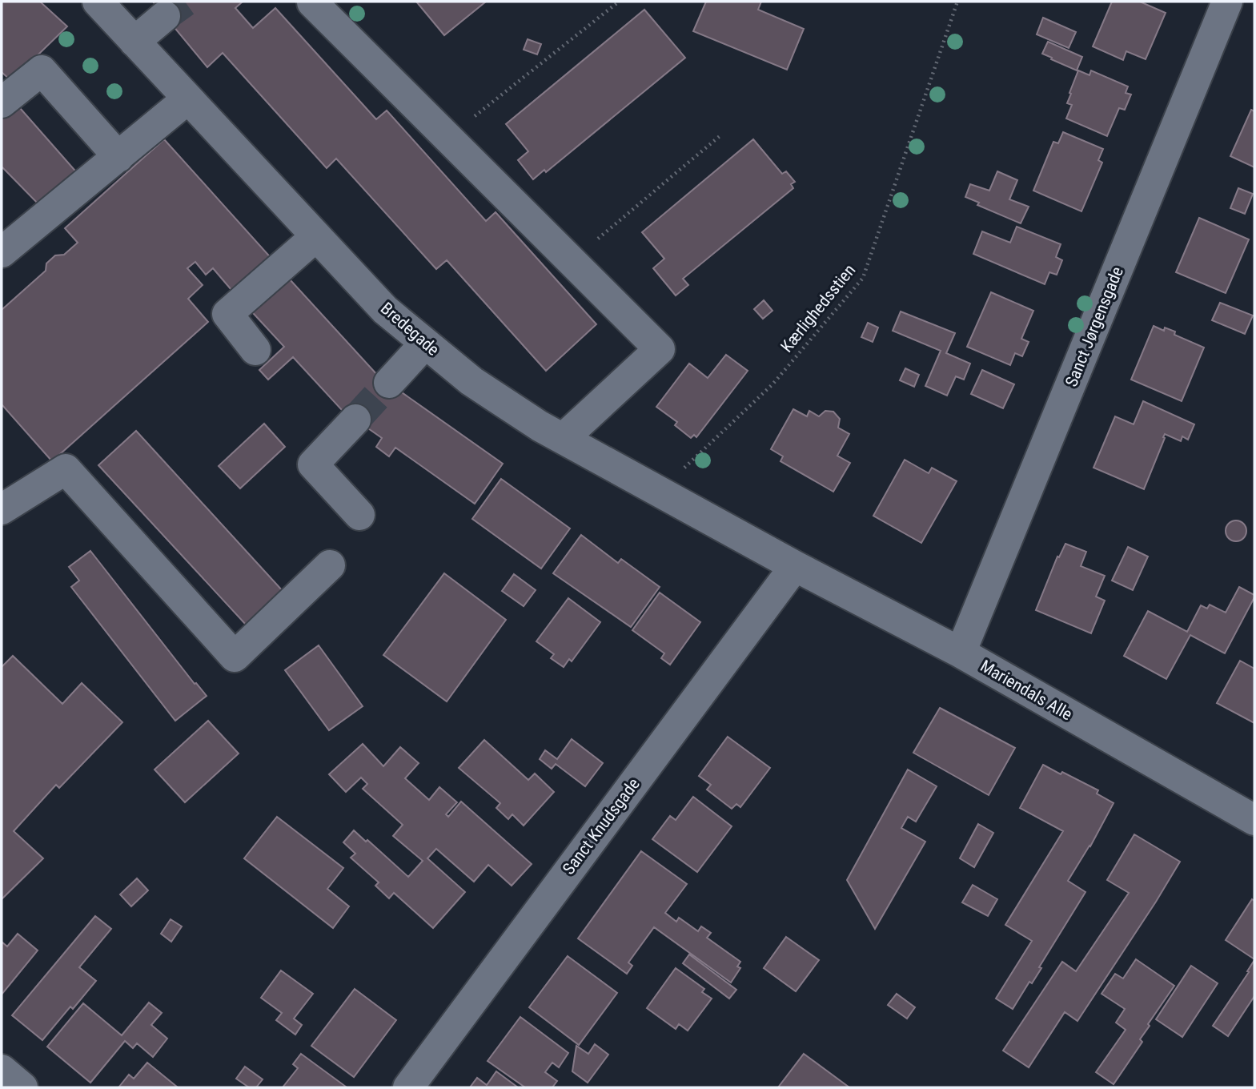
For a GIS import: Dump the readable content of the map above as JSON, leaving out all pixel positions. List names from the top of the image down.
{
  "streets": {
    "street": [
      "Sanct Jørgensgade",
      "Bredegade",
      "Mariendals Alle",
      "Sanct Knudsgade"
    ],
    "path": ["Kærlighedsstien"]
  },
  "crossings": [
    ["Kærlighedsstien", "Bredegade"],
    ["Sanct Jørgensgade", "Mariendals Alle"],
    ["Bredegade", "Mariendals Alle"],
    ["Bredegade", "Sanct Knudsgade"],
    ["Mariendals Alle", "Sanct Knudsgade"]
  ]
}
